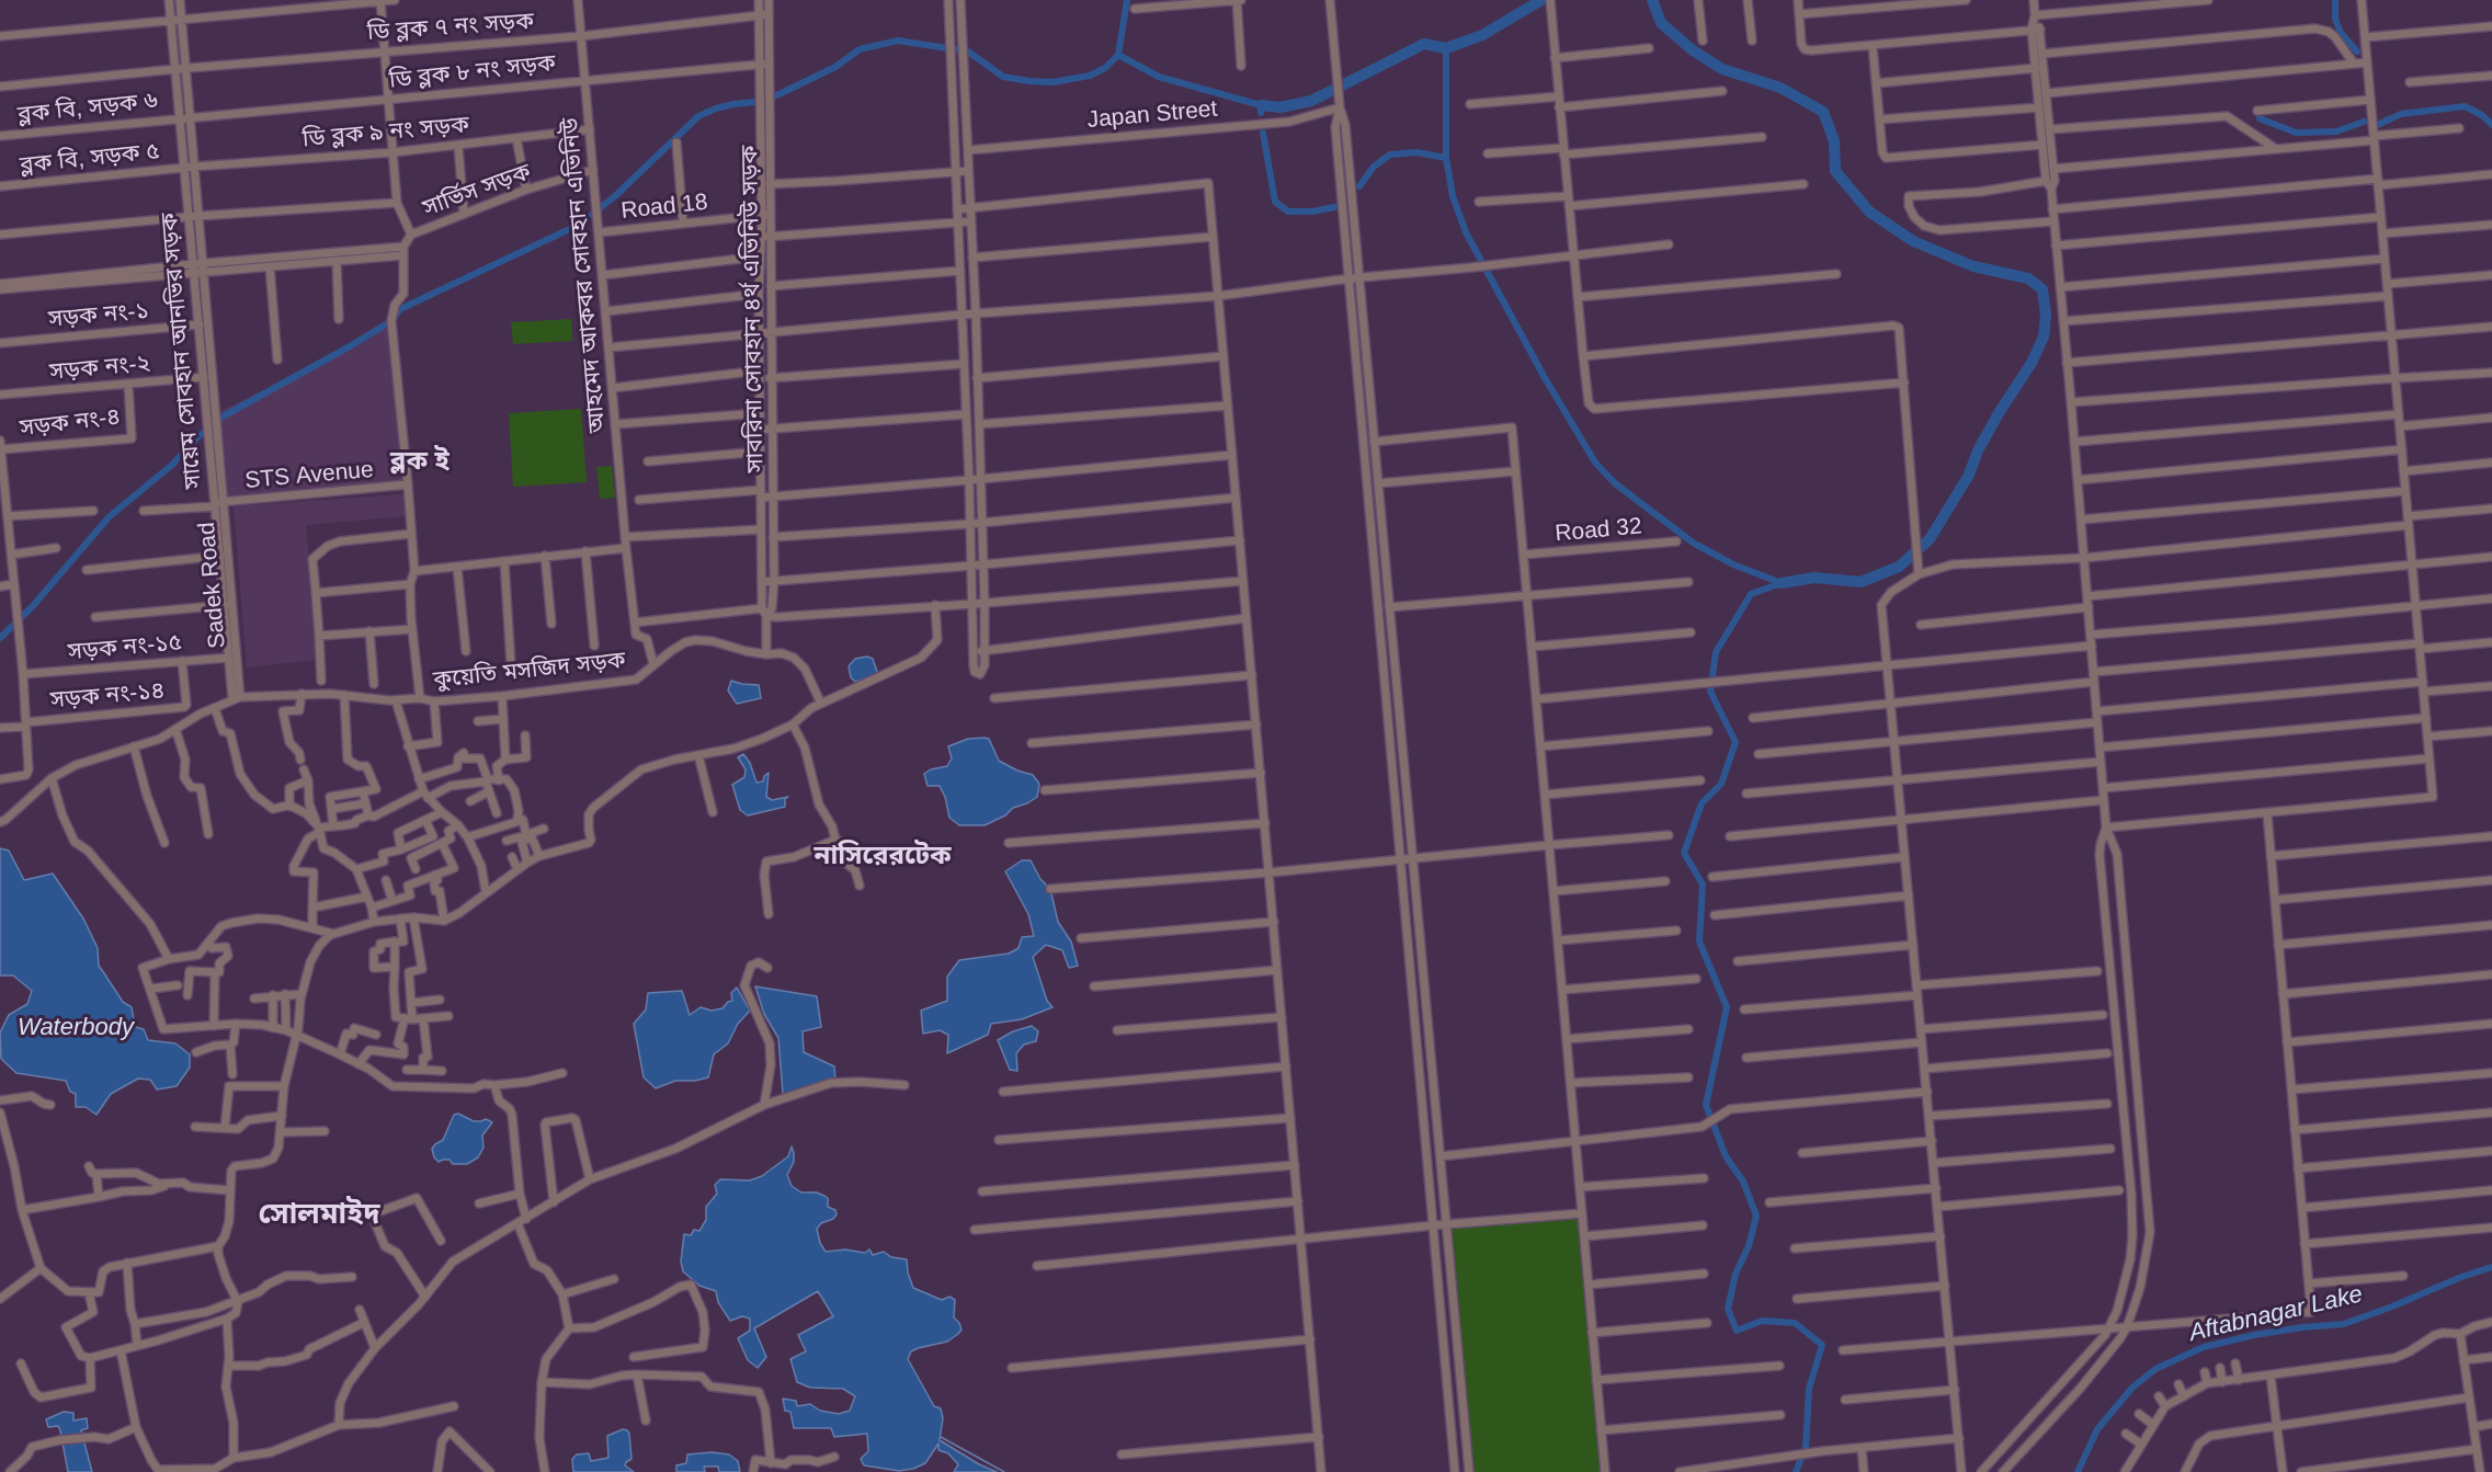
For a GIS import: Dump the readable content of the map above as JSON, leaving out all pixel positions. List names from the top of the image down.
{
  "streets": {
    "street": [
      "ডি ব্লক ৭ নং সড়ক",
      "ডি ব্লক ৮ নং সড়ক",
      "ব্লক বি, সড়ক ৬",
      "Japan Street",
      "ডি ব্লক ৯ নং সড়ক",
      "ব্লক বি, সড়ক ৫",
      "সার্ভিস সড়ক",
      "Road 18",
      "আহমেদ আকবর সোবহান এভিনিউ",
      "সাবরিনা সোবহান ৪র্থ এভিনিউ সড়ক",
      "সড়ক নং-১",
      "সায়েম সোবহান আনভির সড়ক",
      "সড়ক নং-২",
      "সড়ক নং-৪",
      "STS Avenue",
      "Road 32",
      "Sadek Road",
      "সড়ক নং-১৫",
      "কুয়েতি মসজিদ সড়ক",
      "সড়ক নং-১৪"
    ]
  },
  "crossings": [
    ["ডি ব্লক ৭ নং সড়ক", "আহমেদ আকবর সোবহান এভিনিউ"],
    ["ডি ব্লক ৭ নং সড়ক", "সাবরিনা সোবহান ৪র্থ এভিনিউ সড়ক"],
    ["ডি ব্লক ৭ নং সড়ক", "সায়েম সোবহান আনভির সড়ক"],
    ["ডি ব্লক ৭ নং সড়ক", "Sadek Road"],
    ["ডি ব্লক ৮ নং সড়ক", "ব্লক বি, সড়ক ৬"],
    ["ডি ব্লক ৮ নং সড়ক", "আহমেদ আকবর সোবহান এভিনিউ"],
    ["ডি ব্লক ৮ নং সড়ক", "সাবরিনা সোবহান ৪র্থ এভিনিউ সড়ক"],
    ["ডি ব্লক ৮ নং সড়ক", "সায়েম সোবহান আনভির সড়ক"],
    ["ডি ব্লক ৮ নং সড়ক", "Sadek Road"],
    ["ব্লক বি, সড়ক ৬", "সায়েম সোবহান আনভির সড়ক"],
    ["ডি ব্লক ৯ নং সড়ক", "ব্লক বি, সড়ক ৫"],
    ["ডি ব্লক ৯ নং সড়ক", "আহমেদ আকবর সোবহান এভিনিউ"],
    ["ডি ব্লক ৯ নং সড়ক", "সায়েম সোবহান আনভির সড়ক"],
    ["ডি ব্লক ৯ নং সড়ক", "Sadek Road"],
    ["ব্লক বি, সড়ক ৫", "সায়েম সোবহান আনভির সড়ক"],
    ["সার্ভিস সড়ক", "আহমেদ আকবর সোবহান এভিনিউ"],
    ["Road 18", "আহমেদ আকবর সোবহান এভিনিউ"],
    ["Road 18", "সাবরিনা সোবহান ৪র্থ এভিনিউ সড়ক"],
    ["সাবরিনা সোবহান ৪র্থ এভিনিউ সড়ক", "কুয়েতি মসজিদ সড়ক"],
    ["সড়ক নং-১", "সায়েম সোবহান আনভির সড়ক"],
    ["সায়েম সোবহান আনভির সড়ক", "সড়ক নং-২"],
    ["সায়েম সোবহান আনভির সড়ক", "STS Avenue"],
    ["সায়েম সোবহান আনভির সড়ক", "Sadek Road"],
    ["সায়েম সোবহান আনভির সড়ক", "সড়ক নং-১৫"],
    ["সায়েম সোবহান আনভির সড়ক", "কুয়েতি মসজিদ সড়ক"],
    ["সড়ক নং-২", "সড়ক নং-৪"],
    ["STS Avenue", "Sadek Road"],
    ["Sadek Road", "কুয়েতি মসজিদ সড়ক"],
    ["সড়ক নং-১৫", "সড়ক নং-১৪"]
  ],
  "districts": ["ব্লক ই", "নাসিরেরটেক", "সোলমাইদ"],
  "water": ["Waterbody", "Aftabnagar Lake"]
}
